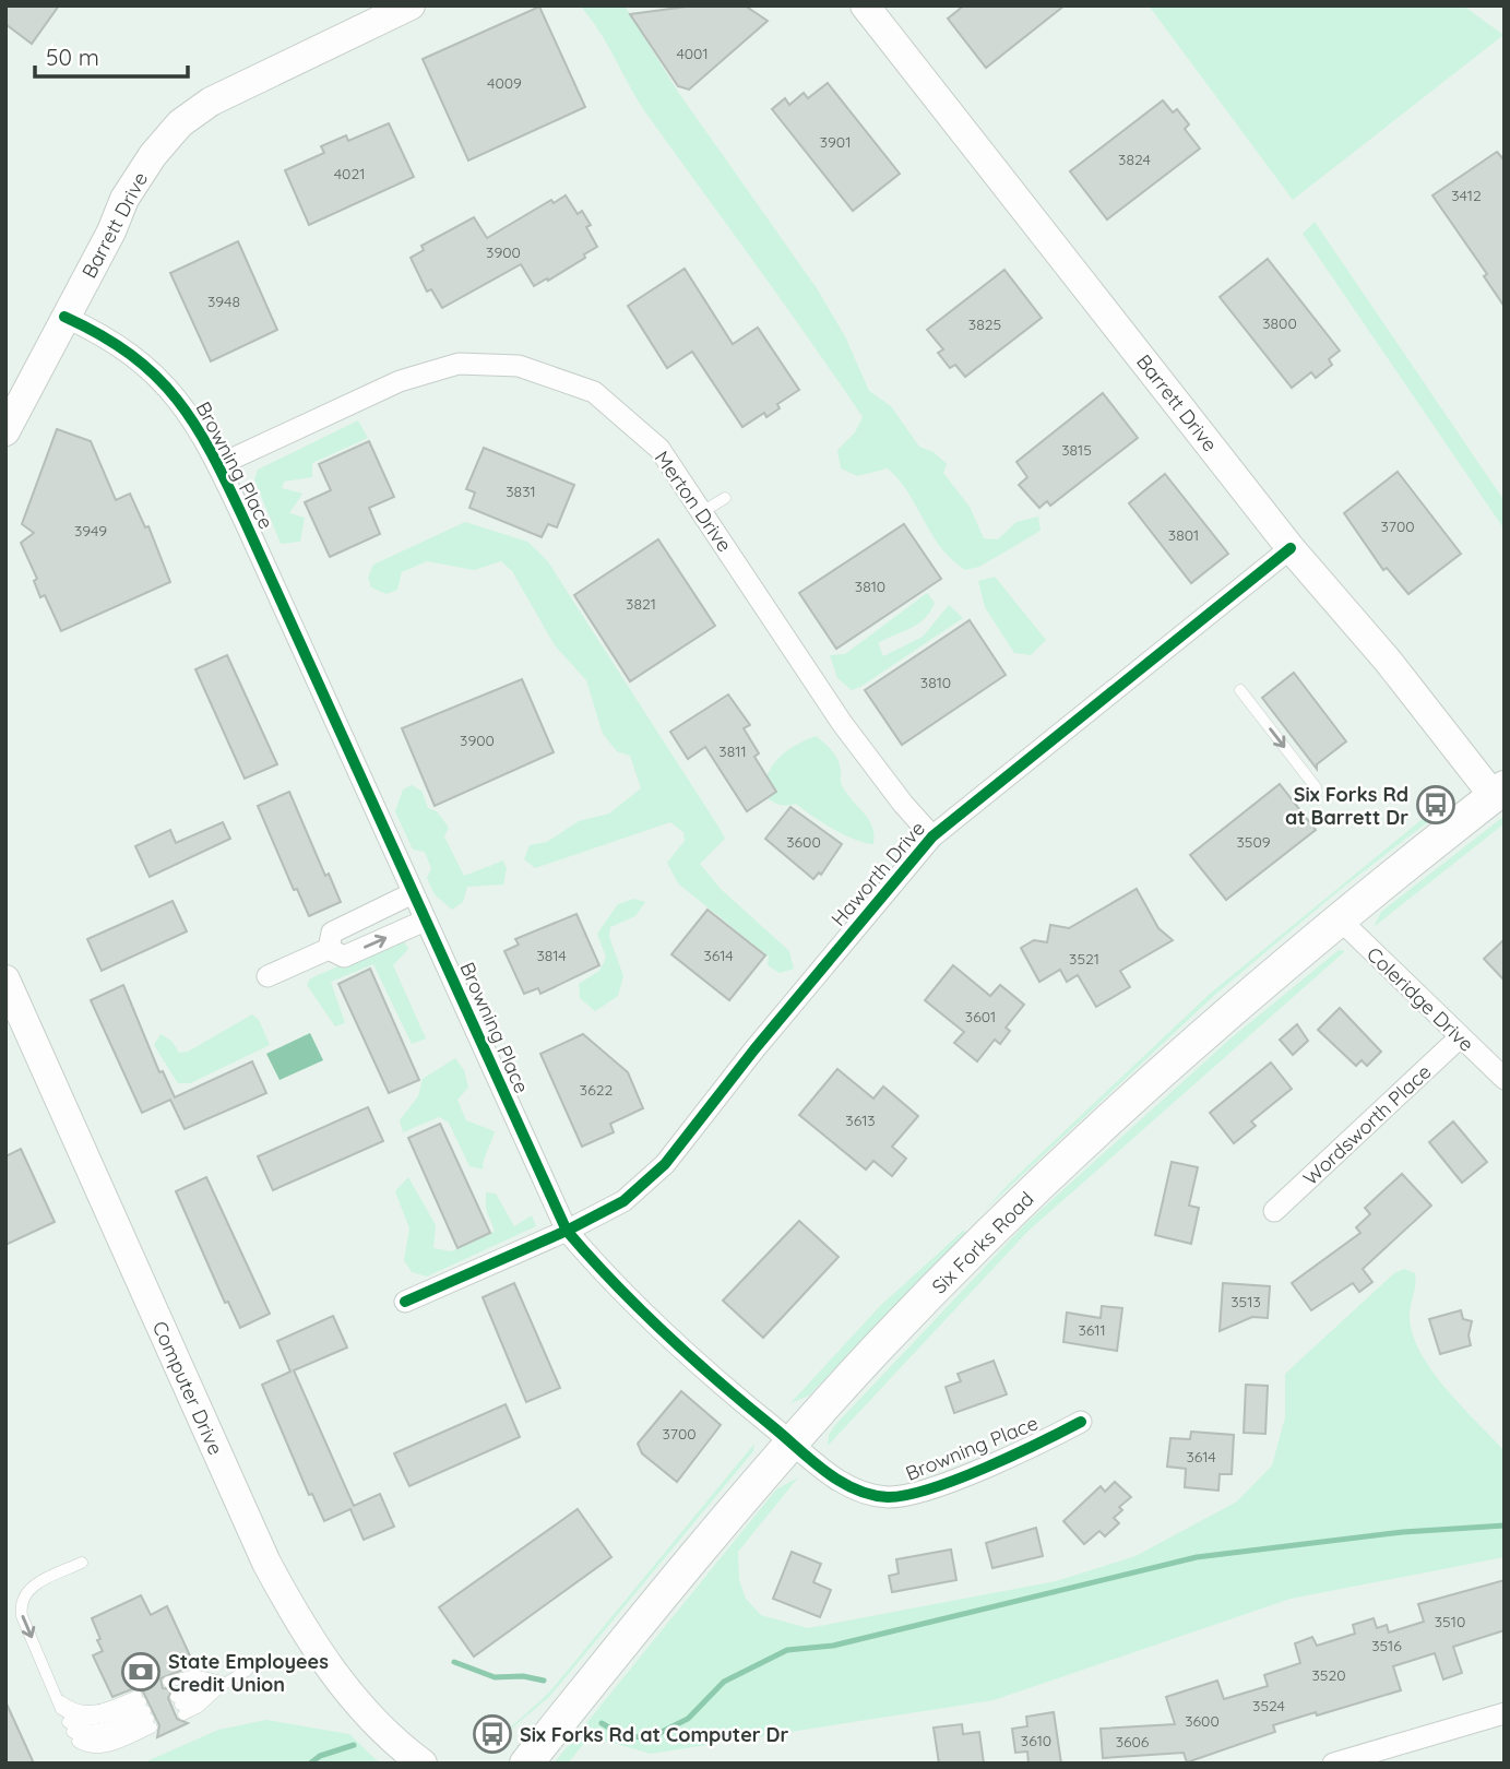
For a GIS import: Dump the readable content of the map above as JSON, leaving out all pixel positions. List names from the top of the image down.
{
  "streets": {
    "main road": ["Six Forks Road"],
    "street": [
      "Barrett Drive",
      "Browning Place",
      "Merton Drive",
      "Haworth Drive",
      "Coleridge Drive",
      "Wordsworth Place",
      "Computer Drive"
    ]
  },
  "crossings": [
    ["Barrett Drive", "Browning Place"],
    ["Barrett Drive", "Haworth Drive"],
    ["Barrett Drive", "Six Forks Road"],
    ["Browning Place", "Merton Drive"],
    ["Browning Place", "Haworth Drive"],
    ["Browning Place", "Six Forks Road"],
    ["Merton Drive", "Haworth Drive"],
    ["Coleridge Drive", "Wordsworth Place"],
    ["Coleridge Drive", "Six Forks Road"]
  ],
  "places": {
    "bus stop": ["Six Forks Rd at Barrett Dr", "Six Forks Rd at Computer Dr"],
    "bank": ["State Employees Credit Union"]
  },
  "house_numbers": [
    "4001",
    "4009",
    "3901",
    "3824",
    "4021",
    "3412",
    "3900",
    "3948",
    "3800",
    "3825",
    "3815",
    "3831",
    "3700",
    "3949",
    "3801",
    "3810",
    "3821",
    "3810",
    "3900",
    "3811",
    "3600",
    "3509",
    "3814",
    "3614",
    "3521",
    "3601",
    "3622",
    "3613",
    "3513",
    "3611",
    "3700",
    "3614",
    "3510",
    "3516",
    "3520",
    "3524",
    "3600",
    "3610",
    "3606"
  ],
  "scale_bar": "50 m"
}
